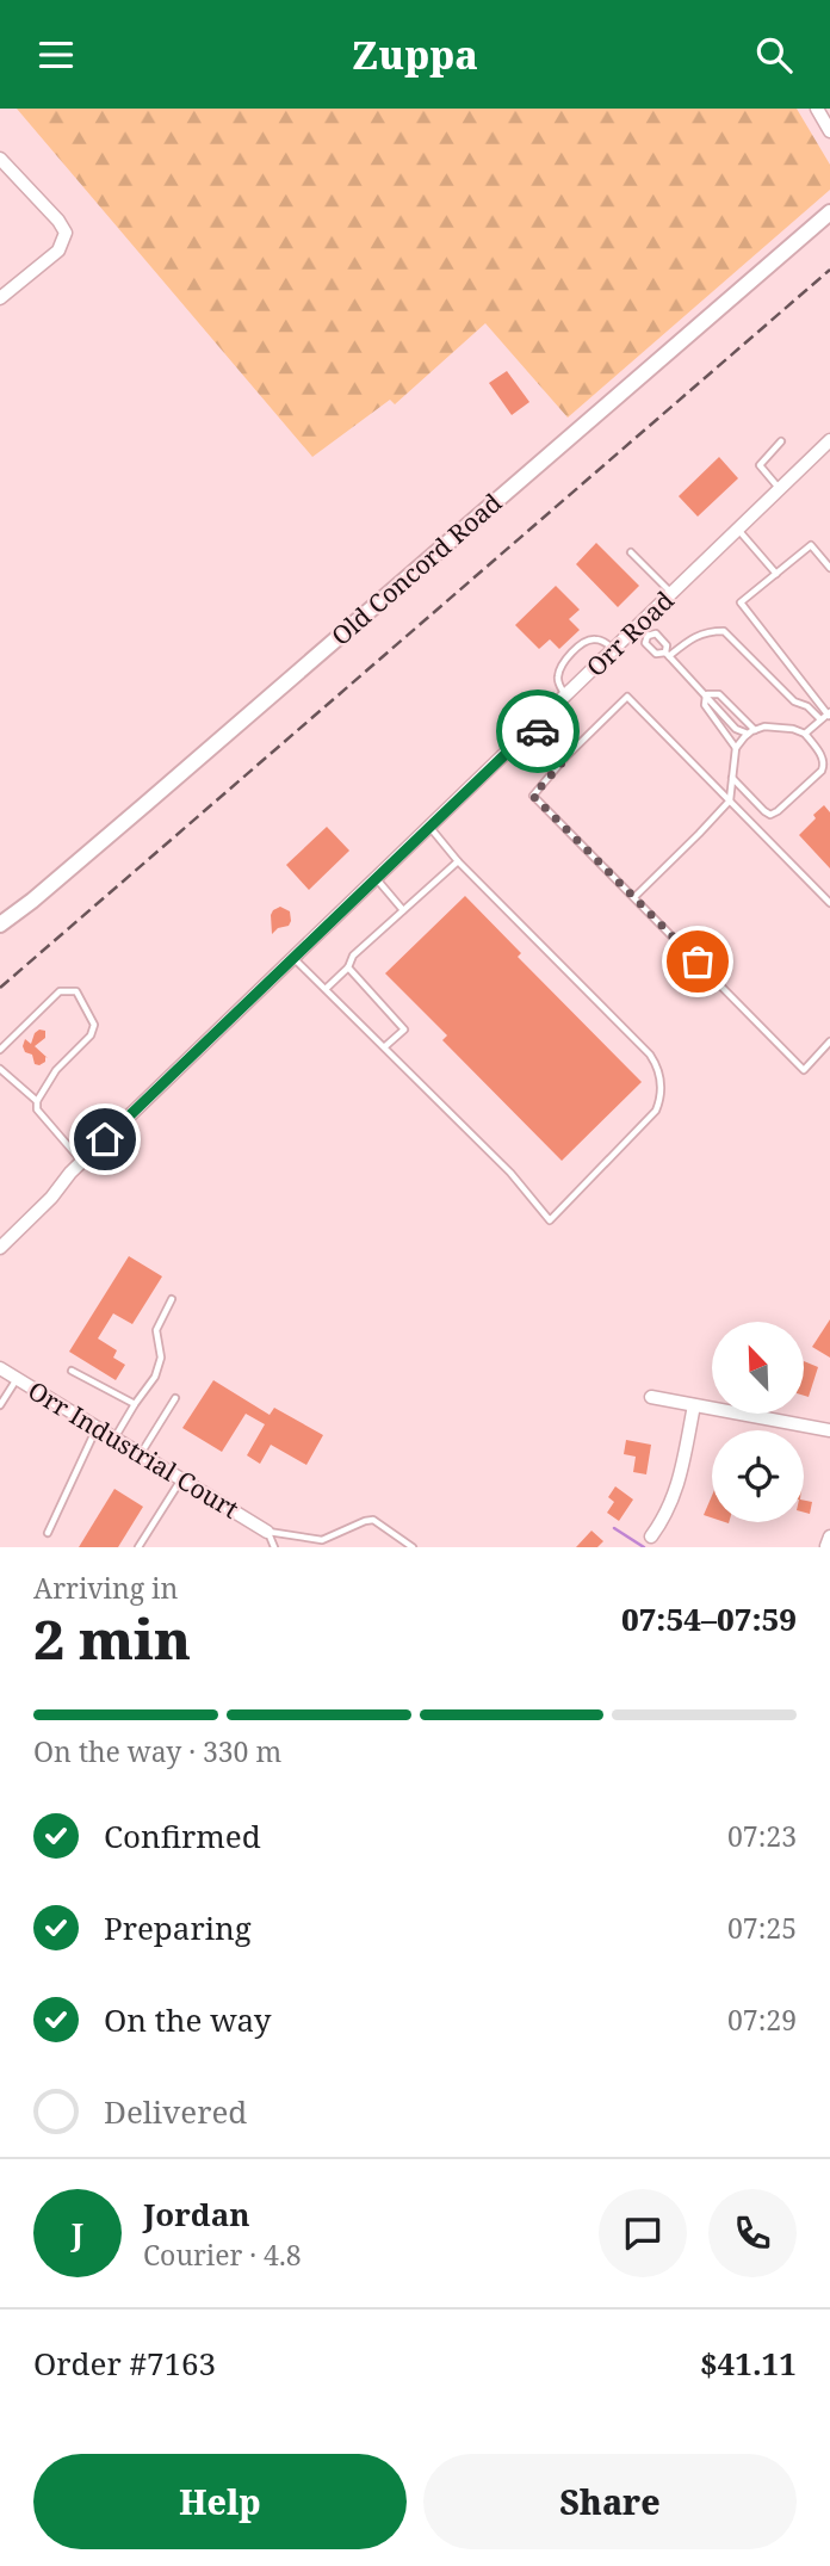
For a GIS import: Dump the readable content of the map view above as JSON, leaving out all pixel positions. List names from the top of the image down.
{
  "streets": {
    "street": ["Old Concord Road", "Orr Road", "Orr Industrial Court"]
  },
  "north": "top left",
  "page": {
    "header": "Zuppa",
    "heading": ["2 min", "Arriving in", "07:54–07:59"],
    "panel": [
      "Jordan",
      "Courier · 4.8",
      "Order #7163",
      "$41.11"
    ],
    "bar": "On the way · 330 m",
    "list": [
      ["Confirmed", "07:23"],
      ["Preparing", "07:25"],
      ["On the way", "07:29"],
      "Delivered"
    ],
    "round": "J",
    "buttons": ["Help", "Share"]
  }
}
